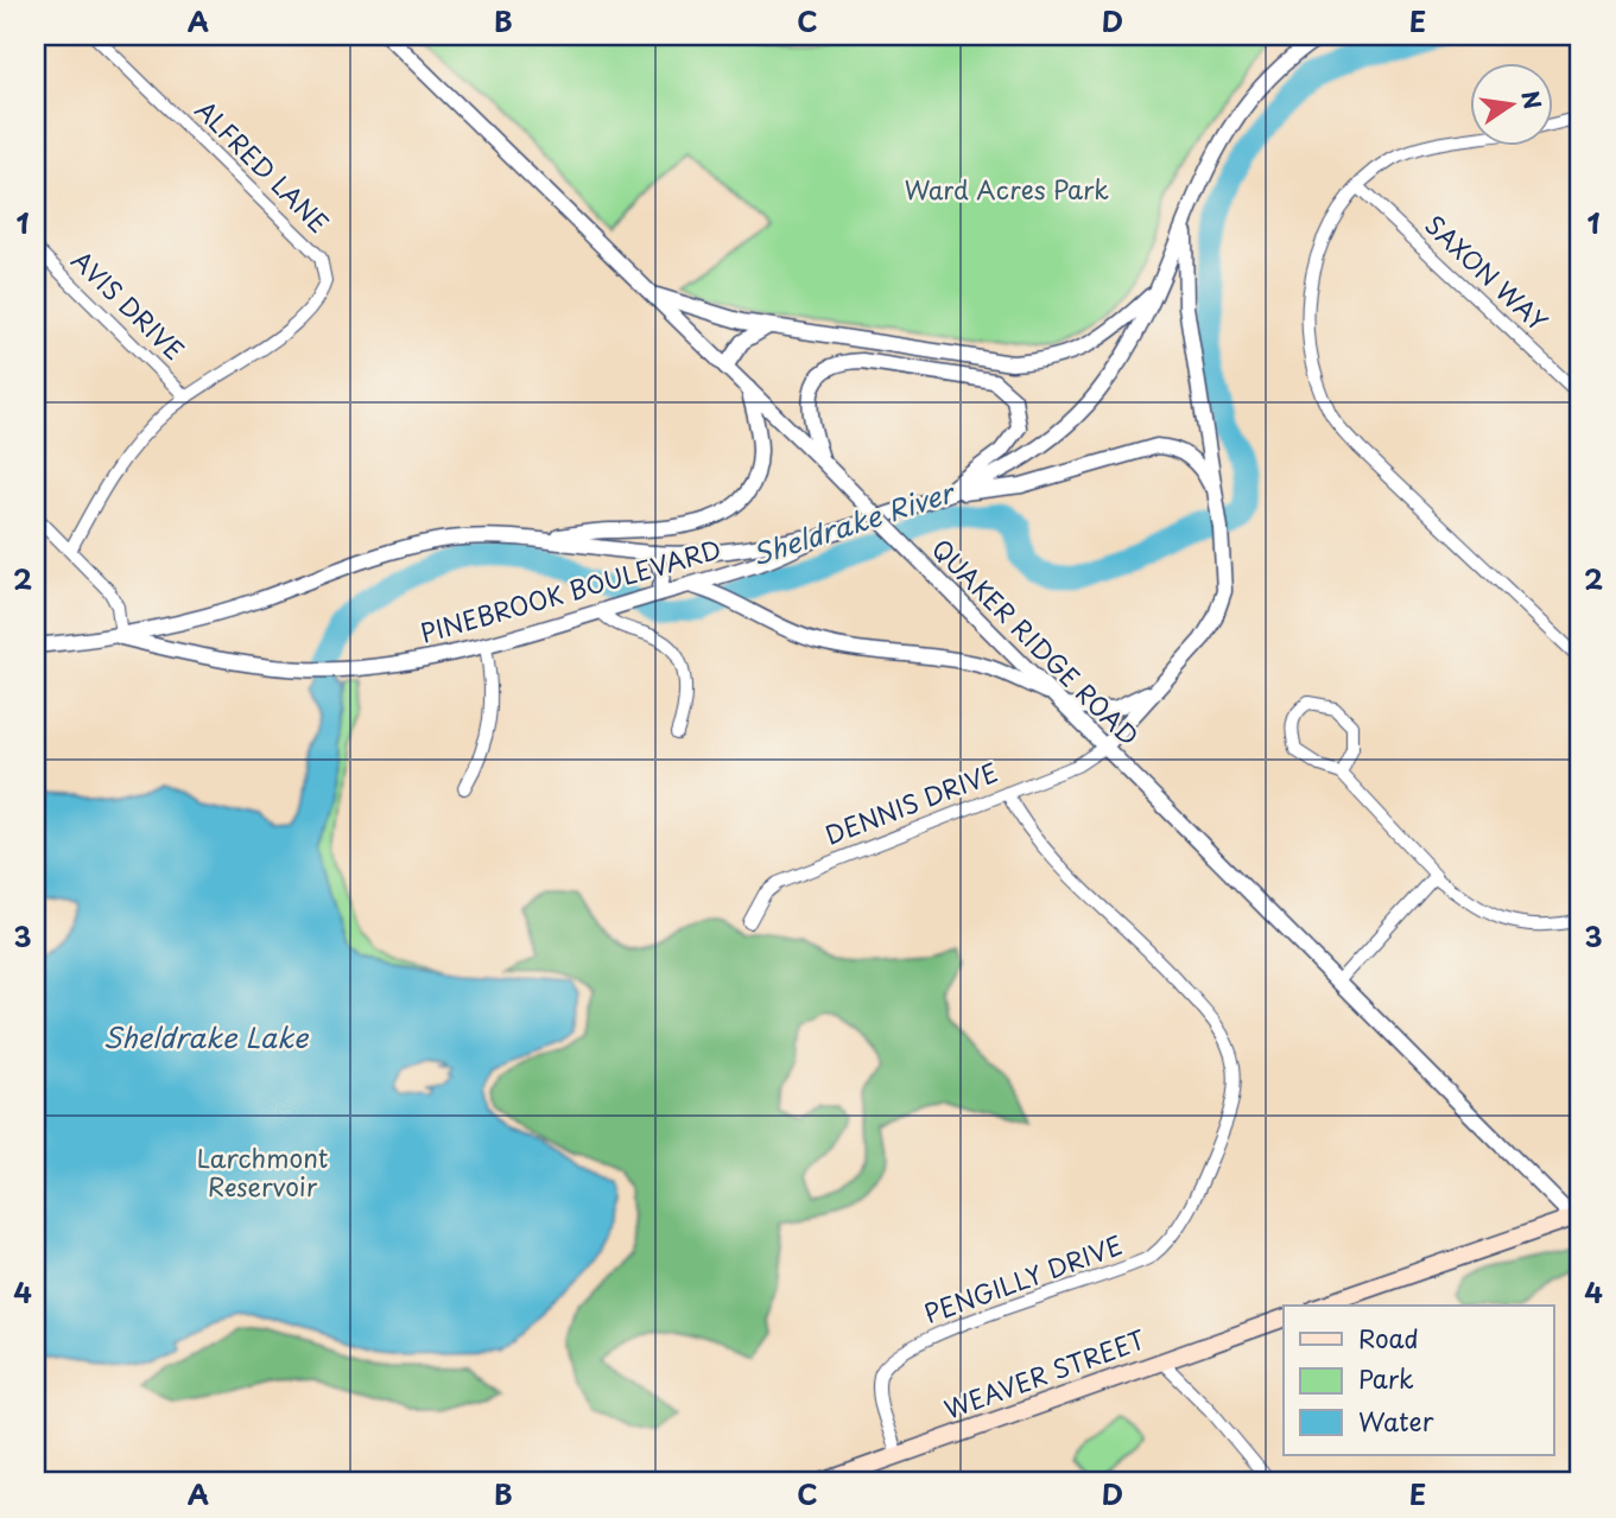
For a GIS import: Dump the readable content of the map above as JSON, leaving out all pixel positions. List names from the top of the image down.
{
  "streets": {
    "main road": ["WEAVER STREET"],
    "street": [
      "ALFRED LANE",
      "SAXON WAY",
      "AVIS DRIVE",
      "PINEBROOK BOULEVARD",
      "QUAKER RIDGE ROAD",
      "DENNIS DRIVE",
      "PENGILLY DRIVE"
    ]
  },
  "crossings": [
    ["ALFRED LANE", "AVIS DRIVE"],
    ["QUAKER RIDGE ROAD", "DENNIS DRIVE"],
    ["DENNIS DRIVE", "PENGILLY DRIVE"],
    ["PENGILLY DRIVE", "WEAVER STREET"]
  ],
  "water": ["Sheldrake River", "Sheldrake Lake"],
  "parks": ["Ward Acres Park", "Larchmont Reservoir"],
  "legend": ["Road", "Park", "Water"],
  "north": "right",
  "grid": {
    "columns": [
      "A",
      "B",
      "C",
      "D",
      "E"
    ],
    "rows": [
      "1",
      "2",
      "3",
      "4"
    ]
  }
}
